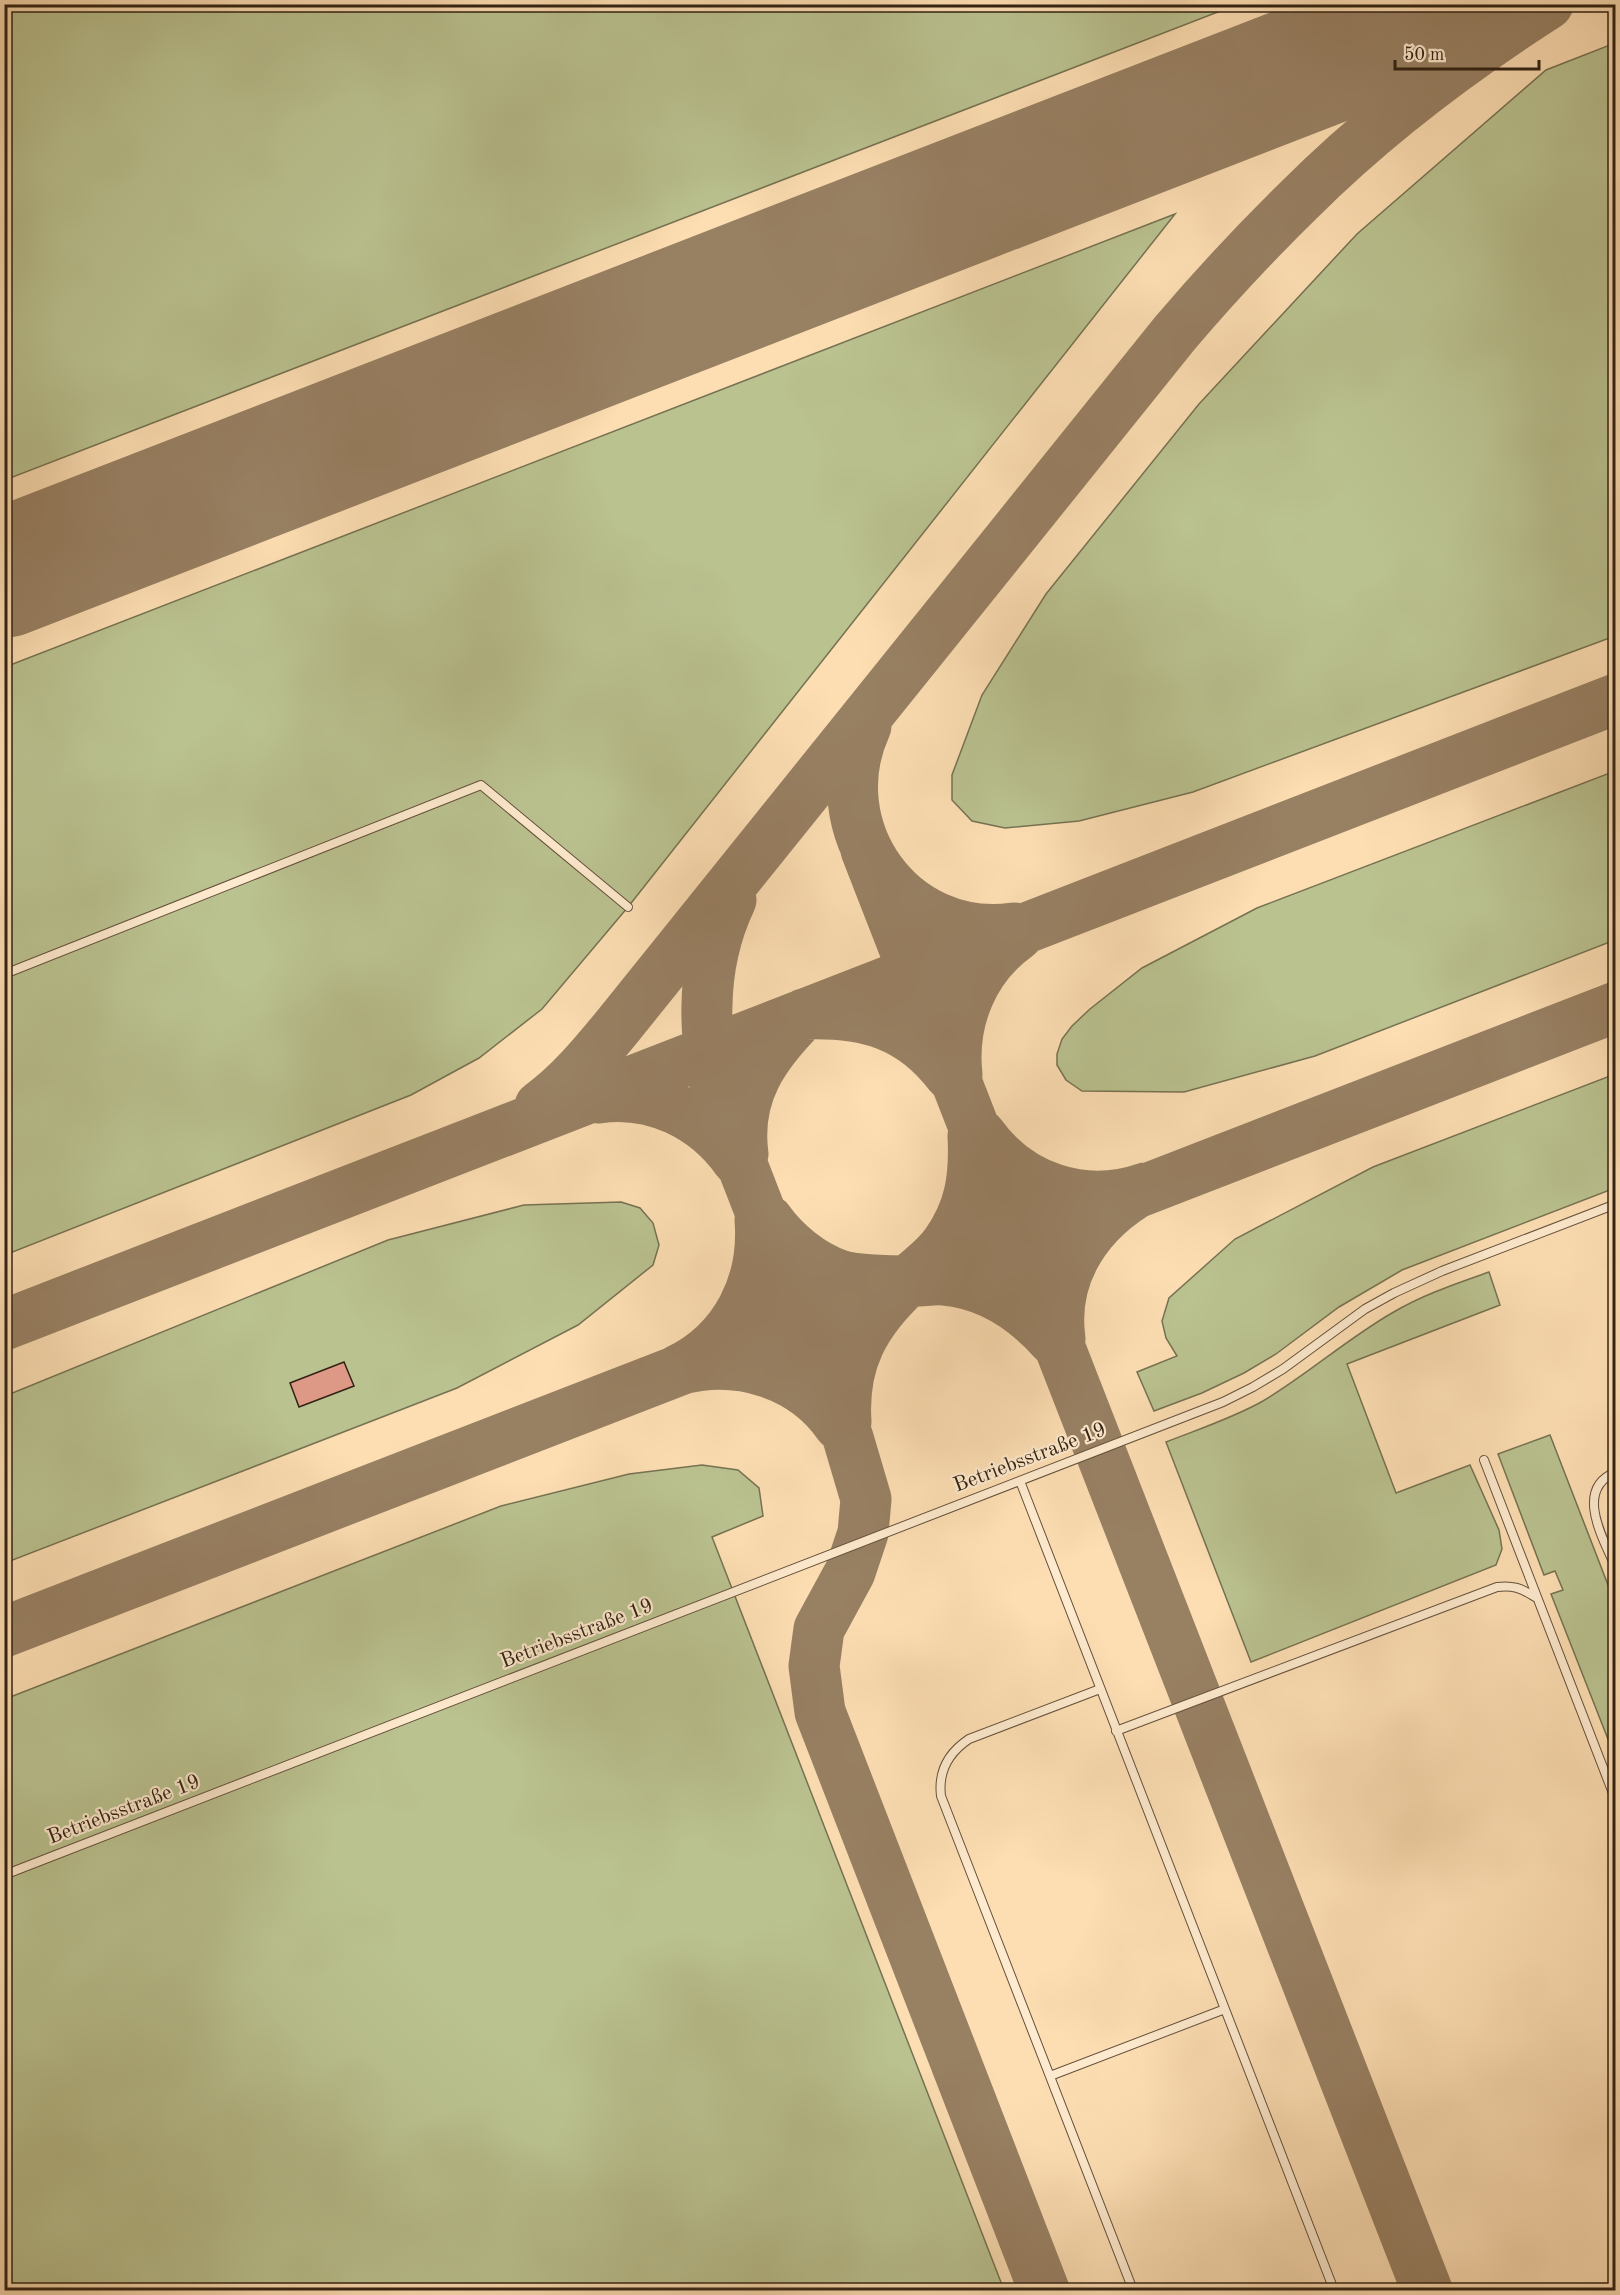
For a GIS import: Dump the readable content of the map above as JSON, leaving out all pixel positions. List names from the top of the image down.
{
  "streets": {
    "lane": ["Betriebsstraße 19"]
  },
  "scale_bar": "50 m"
}
